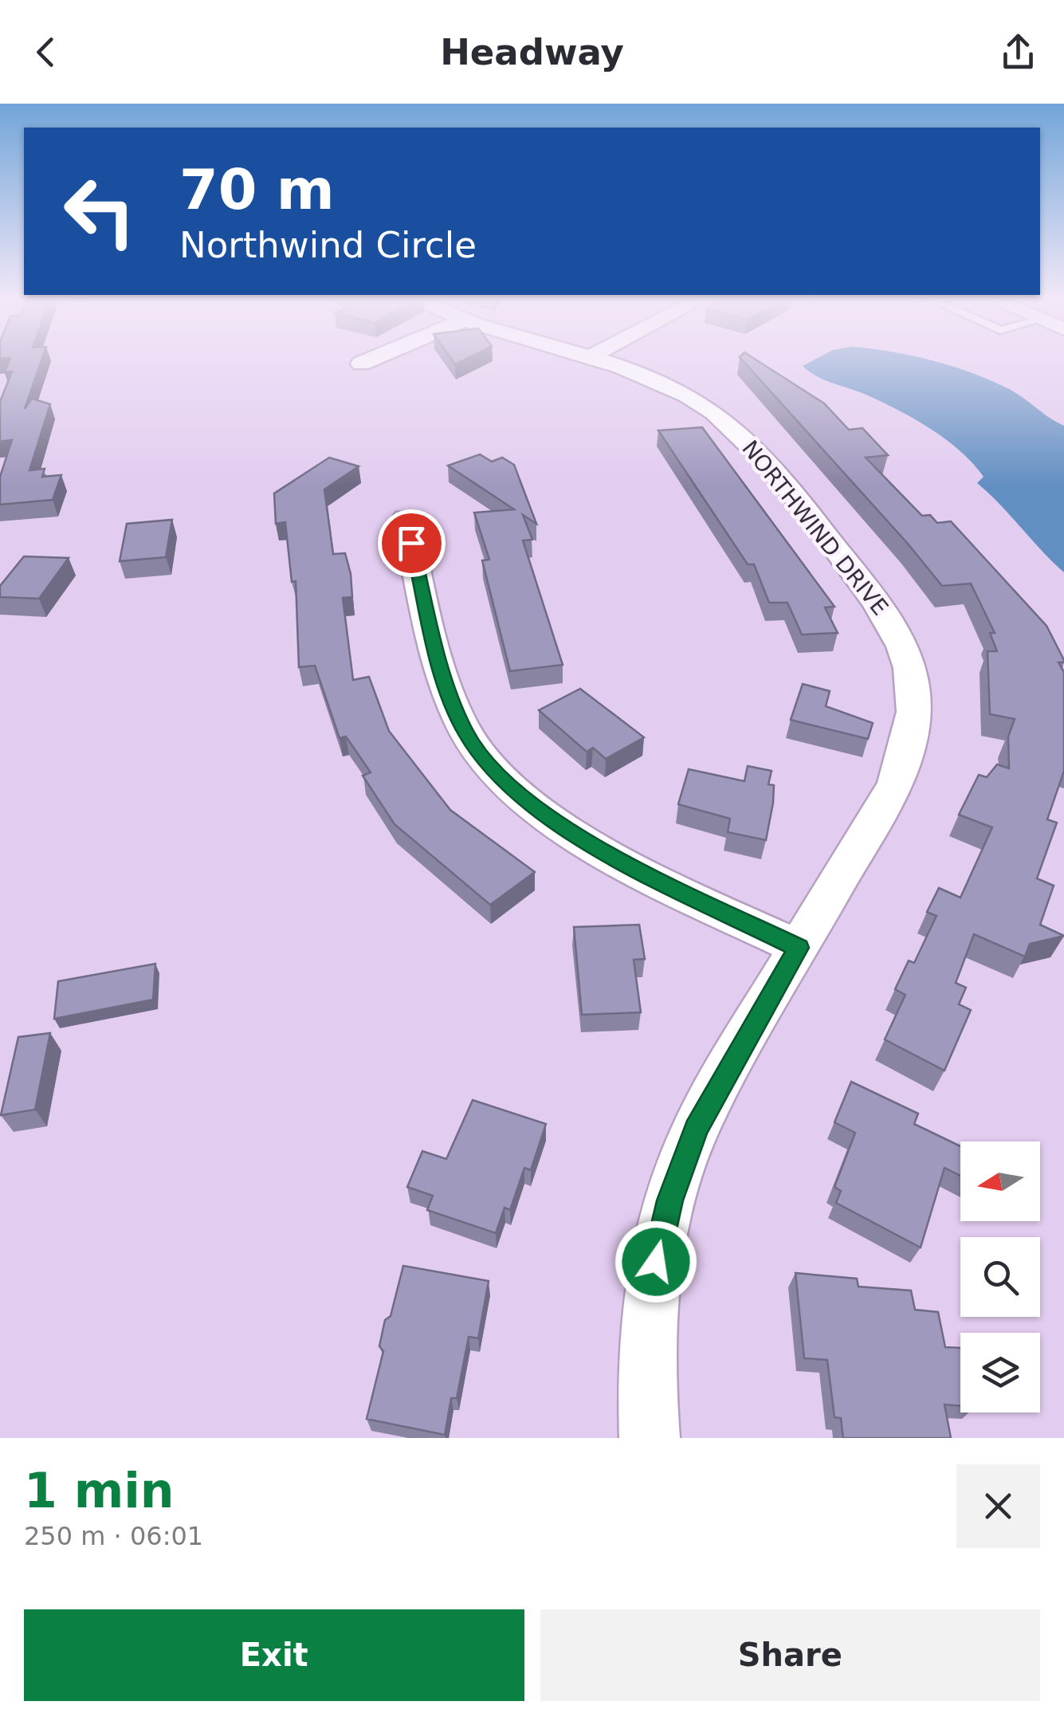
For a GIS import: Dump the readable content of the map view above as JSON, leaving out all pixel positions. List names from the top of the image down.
{
  "streets": {
    "street": ["NORTHWIND DRIVE"]
  },
  "north": "left",
  "page": {
    "header": "Headway",
    "turn": ["70 m", "Northwind Circle"],
    "heading": ["1 min", "250 m · 06:01"],
    "buttons": ["Exit", "Share"]
  }
}
